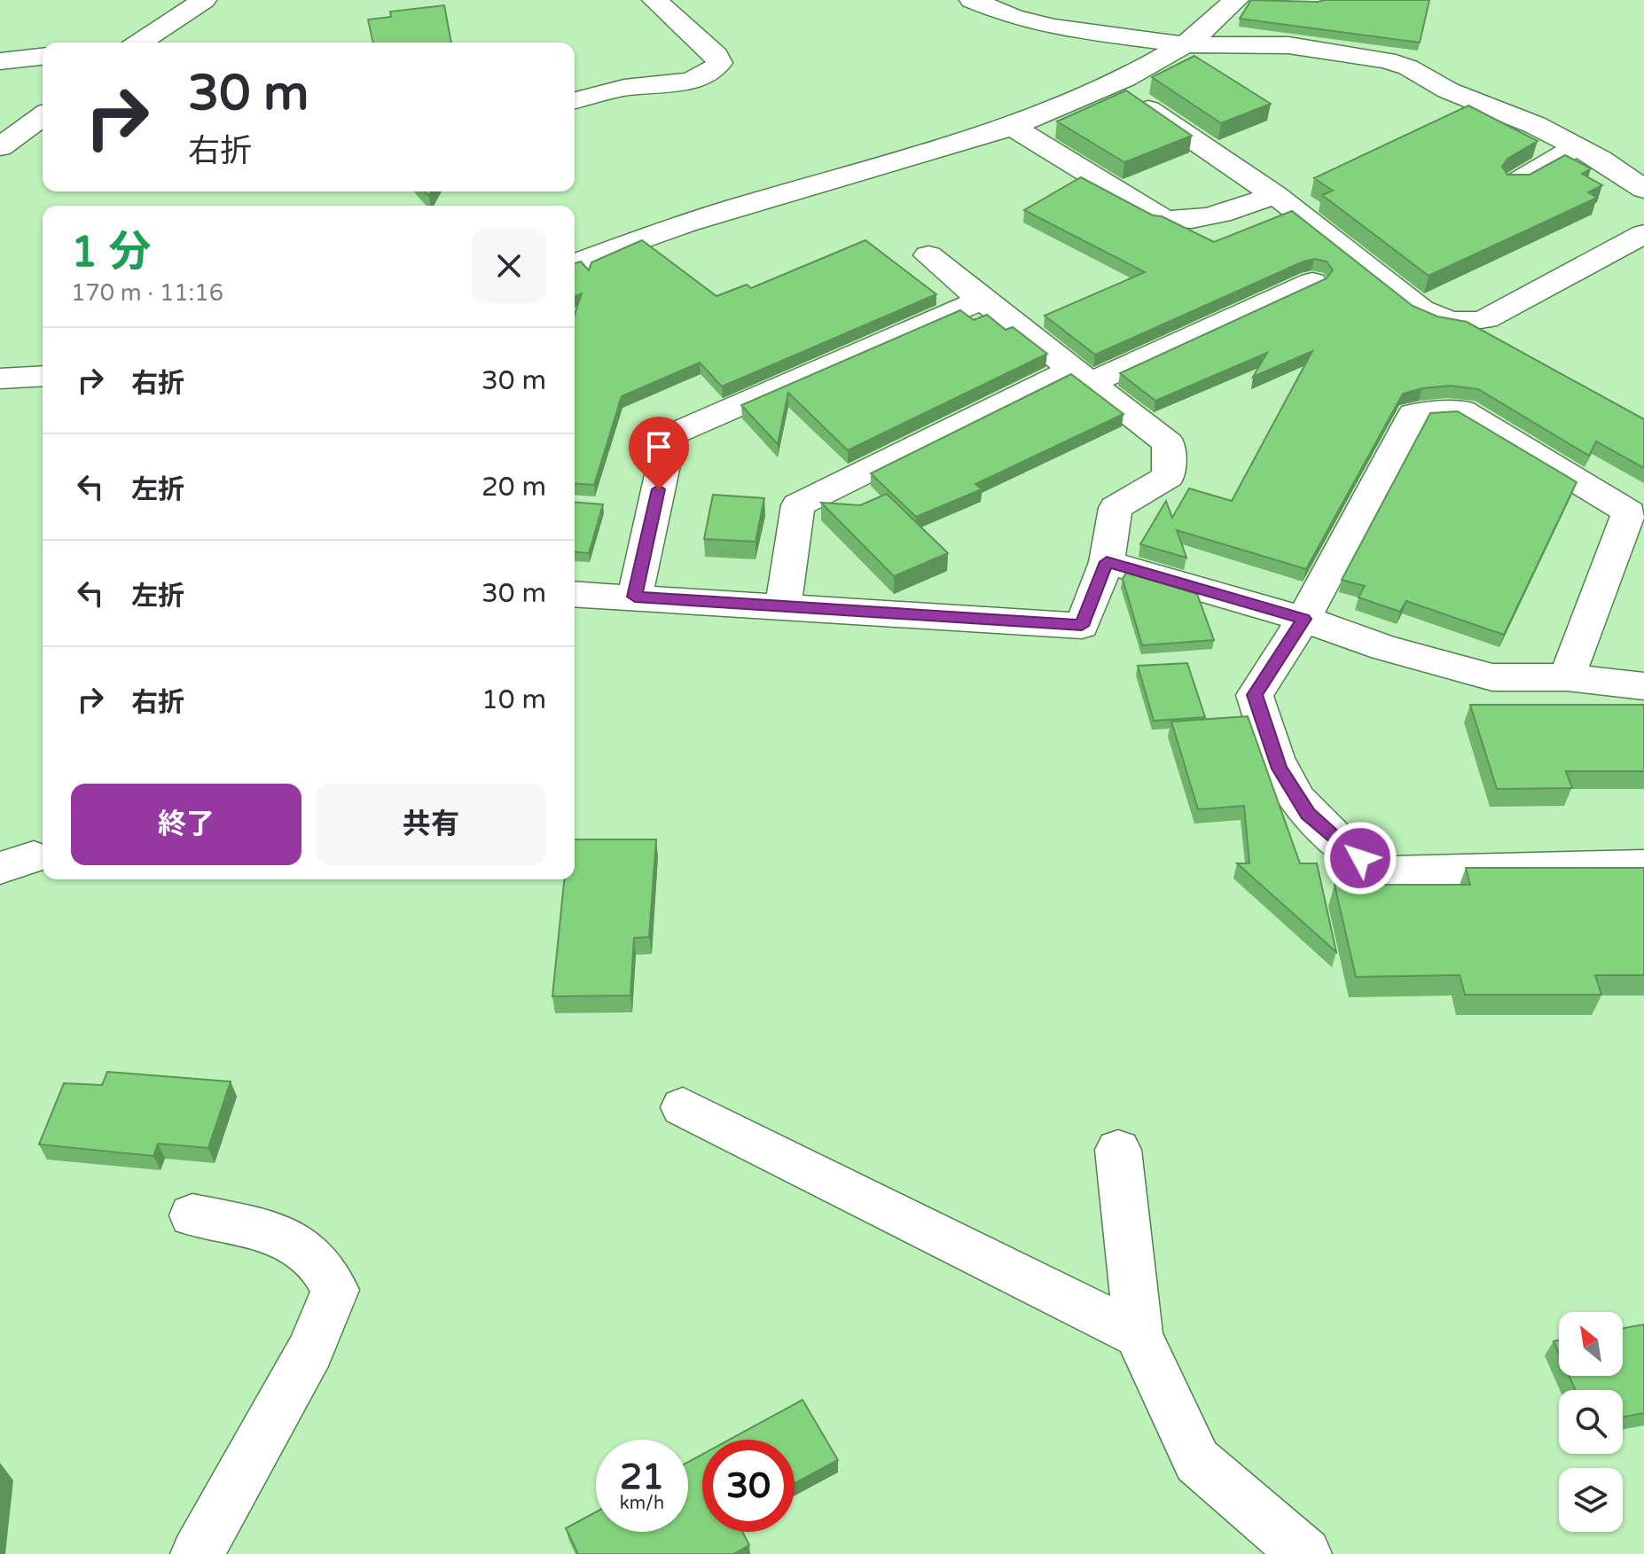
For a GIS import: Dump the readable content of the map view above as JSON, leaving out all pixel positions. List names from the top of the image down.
{
  "north": "top left",
  "page": {
    "turn": ["30 m", "右折"],
    "heading": ["1 分", "170 m · 11:16"],
    "list": [
      {
        "name": "右折",
        "value": "30 m"
      },
      {
        "name": "左折",
        "value": "20 m"
      },
      {
        "name": "左折",
        "value": "30 m"
      },
      {
        "name": "右折",
        "value": "10 m"
      }
    ],
    "buttons": ["終了", "共有"],
    "speed": "21 km/h",
    "limit": "30"
  }
}
